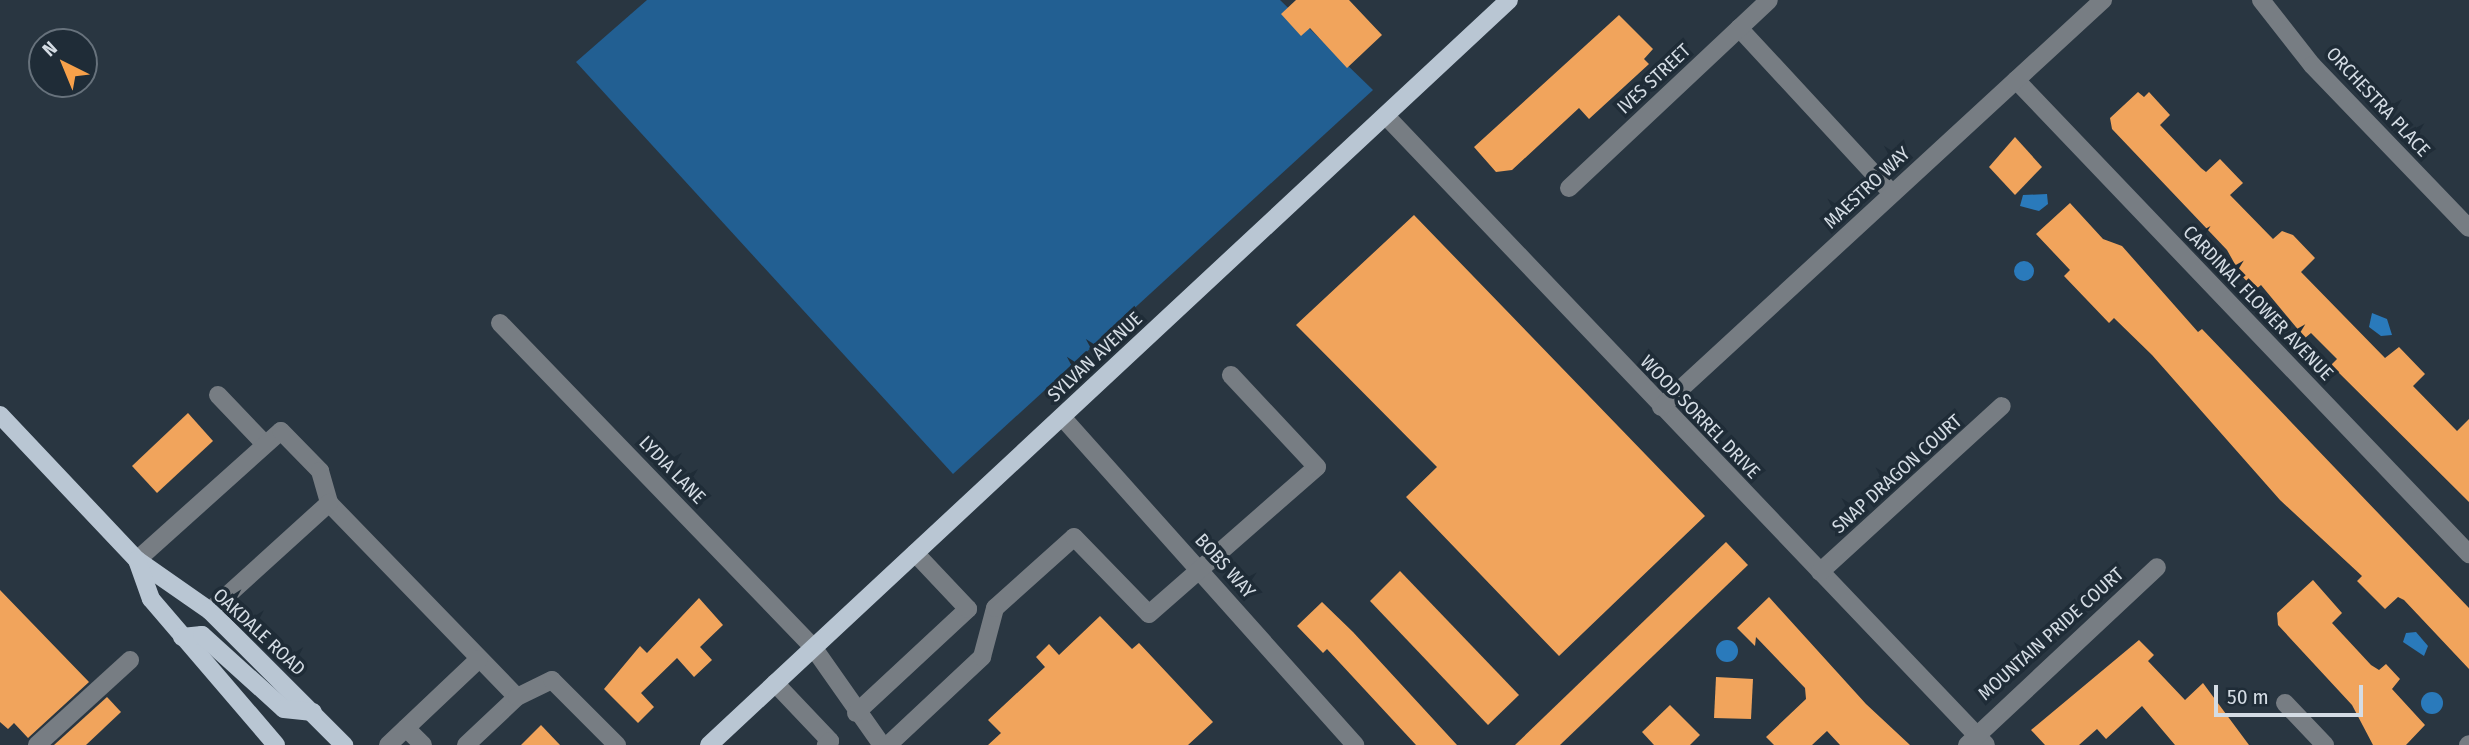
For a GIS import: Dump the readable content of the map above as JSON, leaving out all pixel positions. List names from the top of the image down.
{
  "streets": {
    "main road": ["SYLVAN AVENUE", "OAKDALE ROAD"],
    "street": [
      "IVES STREET",
      "ORCHESTRA PLACE",
      "MAESTRO WAY",
      "CARDINAL FLOWER AVENUE",
      "WOOD SORREL DRIVE",
      "LYDIA LANE",
      "SNAP DRAGON COURT",
      "BOBS WAY",
      "MOUNTAIN PRIDE COURT"
    ]
  },
  "crossings": [
    ["MAESTRO WAY", "CARDINAL FLOWER AVENUE"],
    ["MAESTRO WAY", "WOOD SORREL DRIVE"],
    ["SYLVAN AVENUE", "WOOD SORREL DRIVE"],
    ["SYLVAN AVENUE", "LYDIA LANE"],
    ["SYLVAN AVENUE", "BOBS WAY"],
    ["WOOD SORREL DRIVE", "SNAP DRAGON COURT"],
    ["WOOD SORREL DRIVE", "MOUNTAIN PRIDE COURT"]
  ],
  "scale_bar": "50 m",
  "north": "top left"
}
